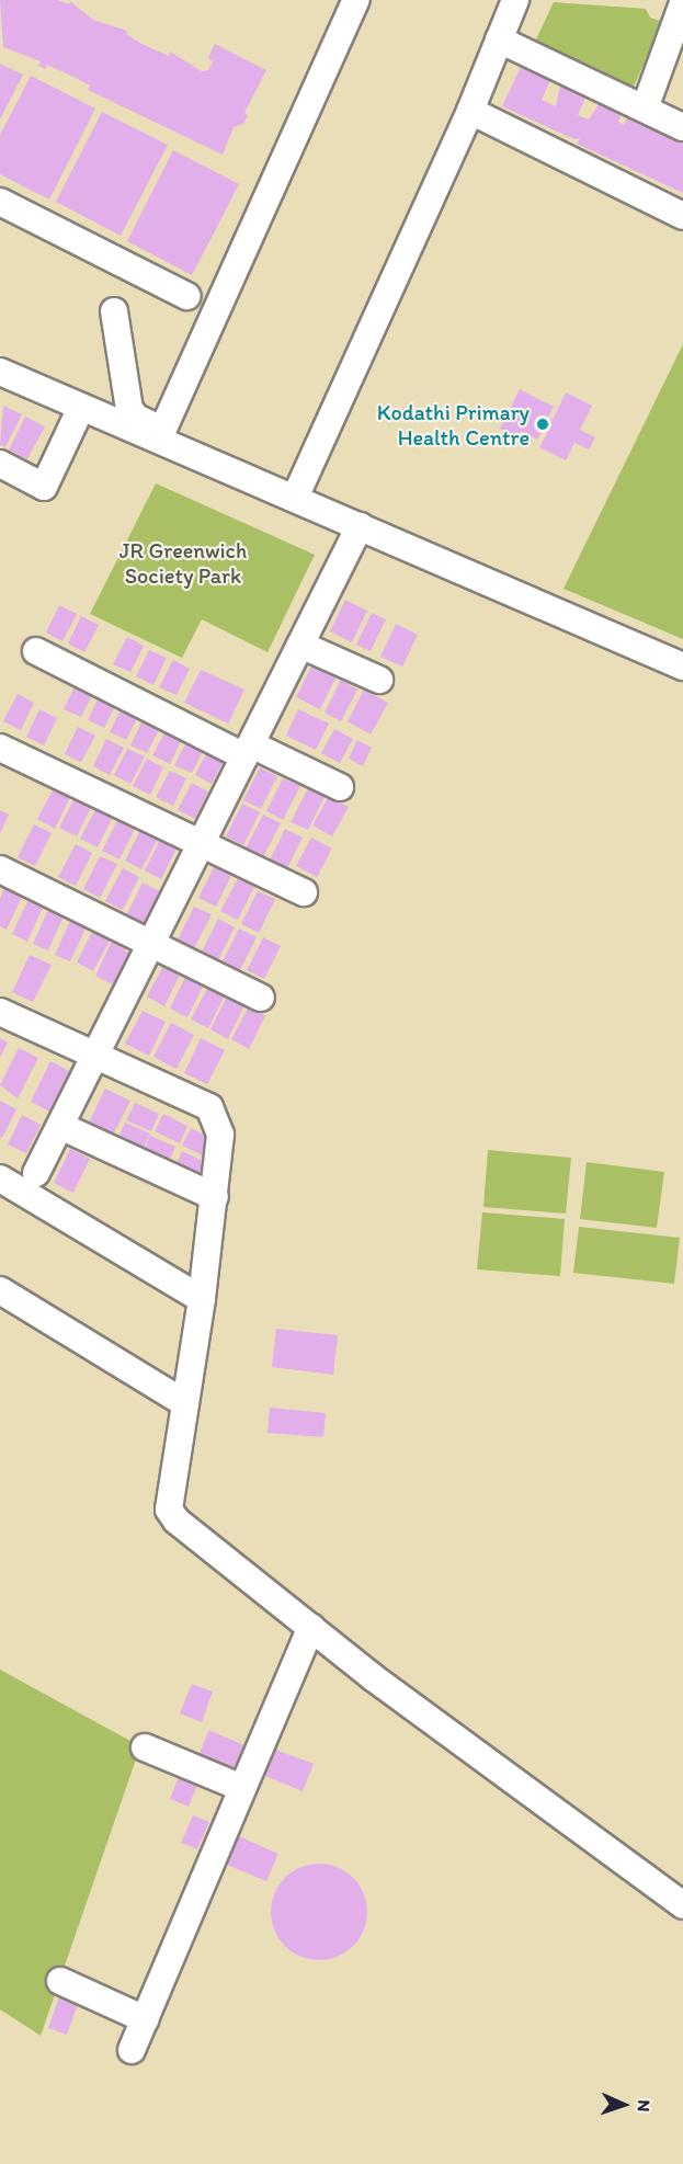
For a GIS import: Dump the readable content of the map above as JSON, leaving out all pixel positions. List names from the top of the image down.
{
  "parks": ["JR Greenwich Society Park"],
  "places": ["Kodathi Primary Health Centre"],
  "north": "right"
}
